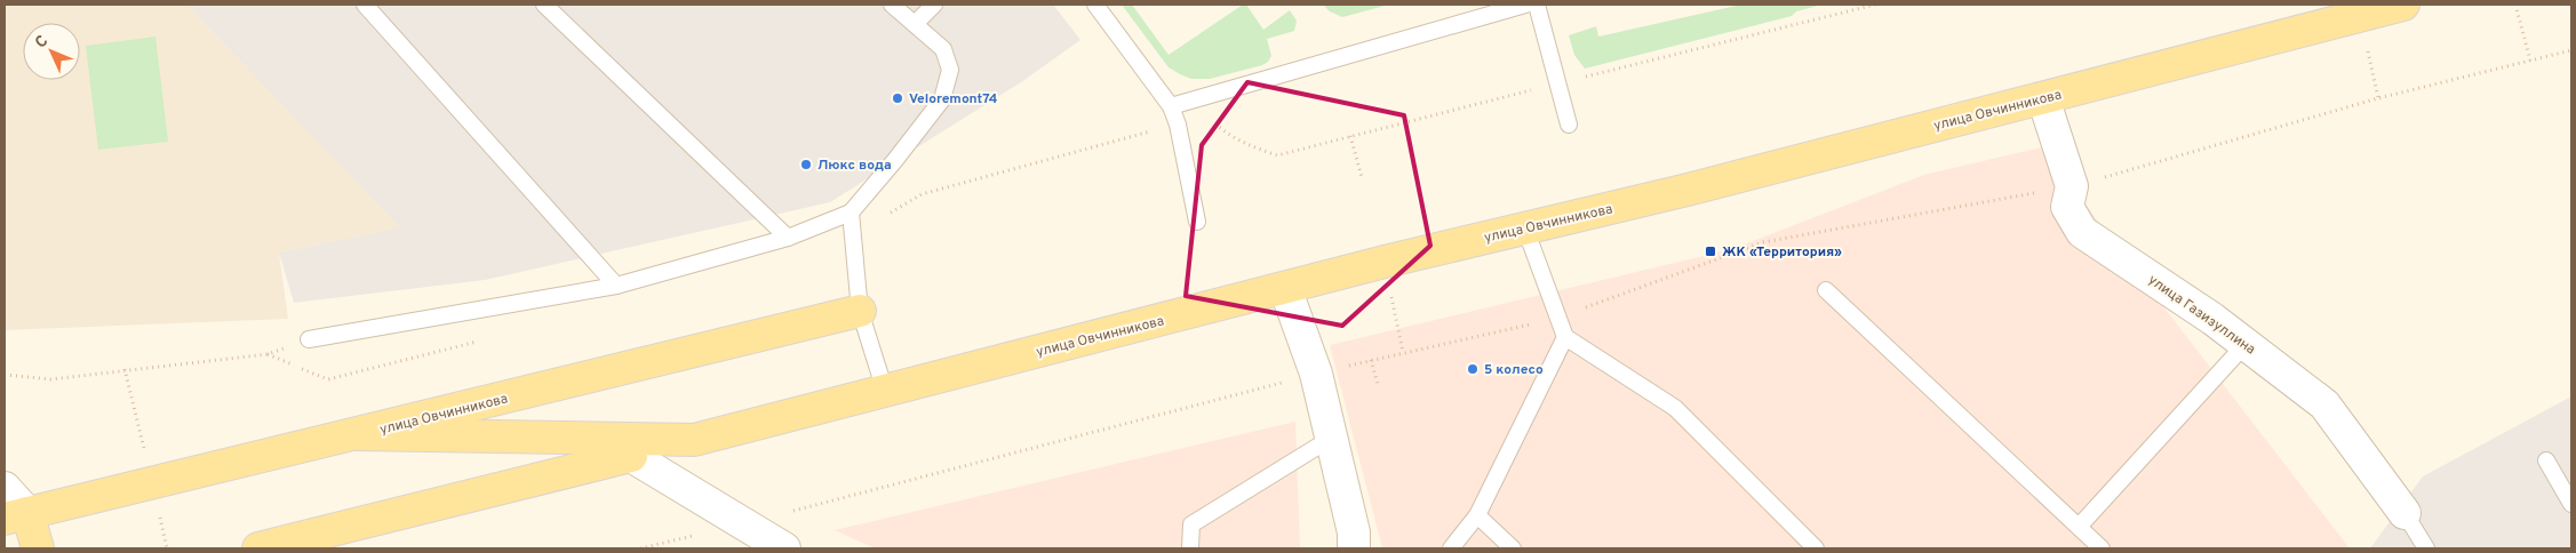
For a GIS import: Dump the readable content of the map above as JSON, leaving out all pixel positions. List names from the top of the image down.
{
  "streets": {
    "main road": ["улица Овчинникова"],
    "street": ["улица Газизуллина"]
  },
  "crossings": [
    ["улица Овчинникова", "улица Газизуллина"]
  ],
  "places": {
    "other": ["Veloremont74", "Люкс вода", "5 колесо"],
    "transit": ["ЖК «Территория»"]
  },
  "north": "top left"
}
